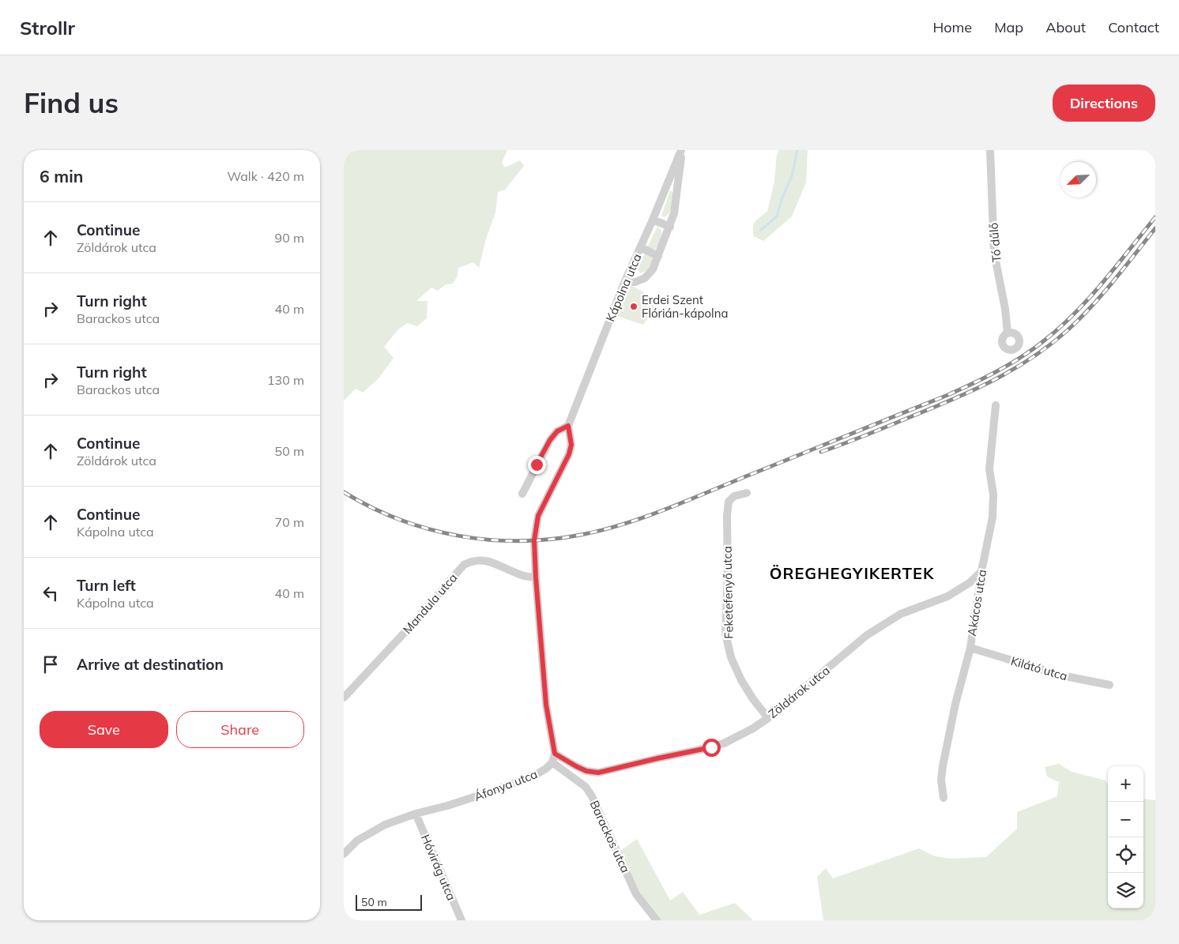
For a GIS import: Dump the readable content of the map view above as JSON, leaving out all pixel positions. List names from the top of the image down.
{
  "streets": {
    "street": [
      "Tó dűlő",
      "Kápolna utca",
      "Feketefenyő utca",
      "Akácos utca",
      "Mandula utca",
      "Kilátó utca",
      "Zöldárok utca",
      "Áfonya utca",
      "Barackos utca",
      "Hóvirág utca"
    ]
  },
  "crossings": [
    ["Feketefenyő utca", "Zöldárok utca"],
    ["Akácos utca", "Kilátó utca"],
    ["Akácos utca", "Zöldárok utca"],
    ["Áfonya utca", "Barackos utca"],
    ["Áfonya utca", "Hóvirág utca"]
  ],
  "districts": ["ÖREGHEGYIKERTEK"],
  "places": ["Erdei Szent Flórián-kápolna"],
  "scale_bar": "50 m",
  "north": "bottom left",
  "page": {
    "header": "Strollr",
    "nav": [
      "Home",
      "Map",
      "About",
      "Contact"
    ],
    "buttons": [
      "Directions",
      ["Save", "Share"]
    ],
    "title": "Find us",
    "heading": ["6 min", "Walk · 420 m"],
    "list": [
      ["Continue", "Zöldárok utca", "90 m"],
      ["Turn right", "Barackos utca", "40 m"],
      ["Turn right", "Barackos utca", "130 m"],
      ["Continue", "Zöldárok utca", "50 m"],
      ["Continue", "Kápolna utca", "70 m"],
      ["Turn left", "Kápolna utca", "40 m"],
      "Arrive at destination"
    ],
    "map_buttons": ["+", "−"],
    "scale": "50 m"
  }
}
